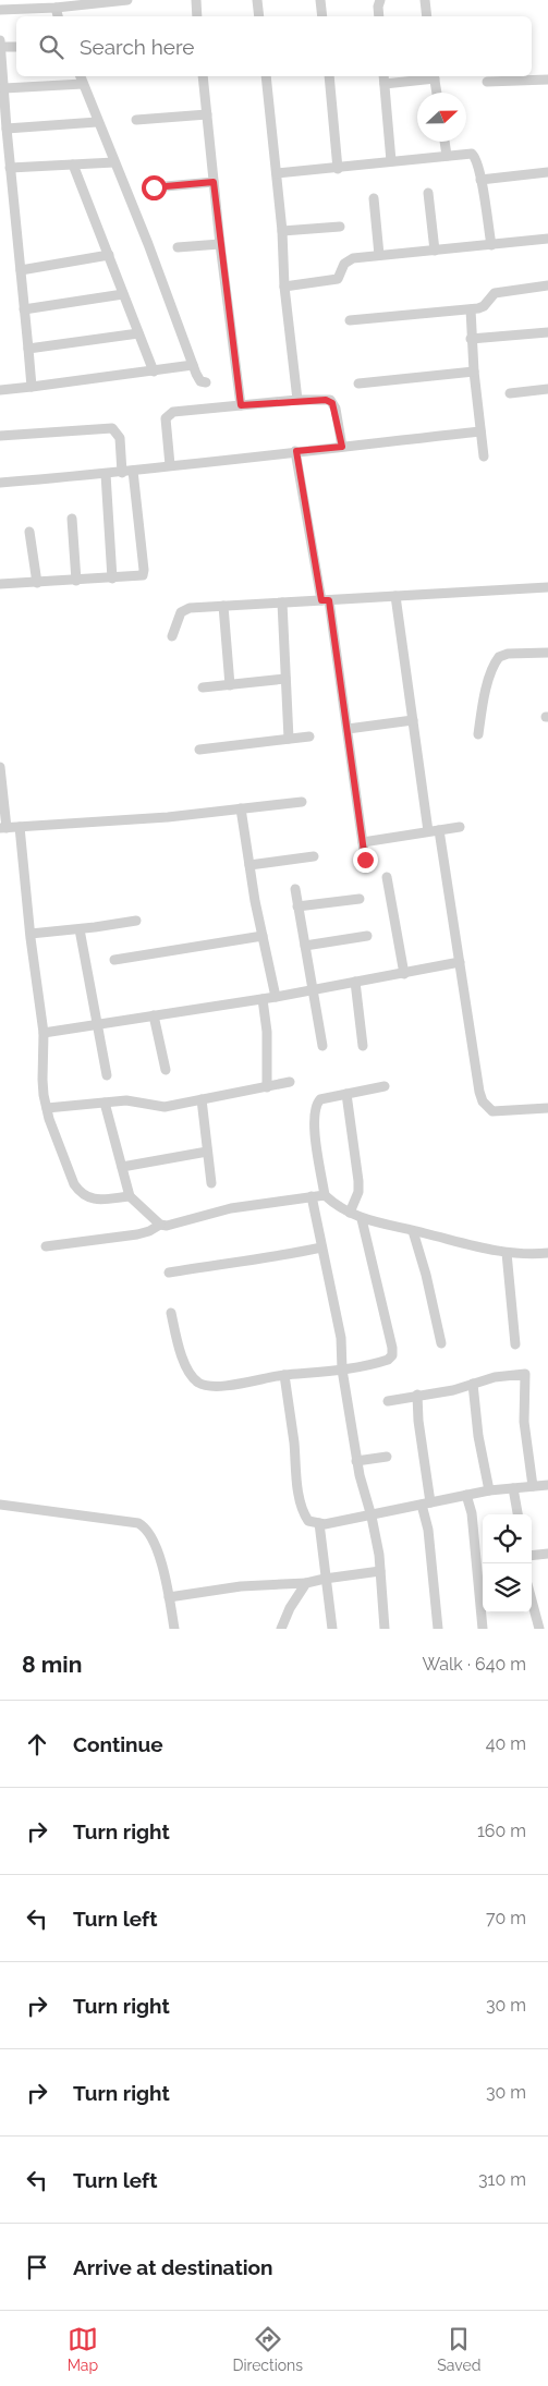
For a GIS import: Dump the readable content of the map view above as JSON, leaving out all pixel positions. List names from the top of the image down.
{
  "north": "right",
  "page": {
    "search": "Search here",
    "heading": ["8 min", "Walk · 640 m"],
    "list": [
      ["Continue", "40 m"],
      ["Turn right", "160 m"],
      ["Turn left", "70 m"],
      ["Turn right", "30 m"],
      ["Turn right", "30 m"],
      ["Turn left", "310 m"],
      "Arrive at destination"
    ],
    "nav": ["Map", "Directions", "Saved"]
  }
}
